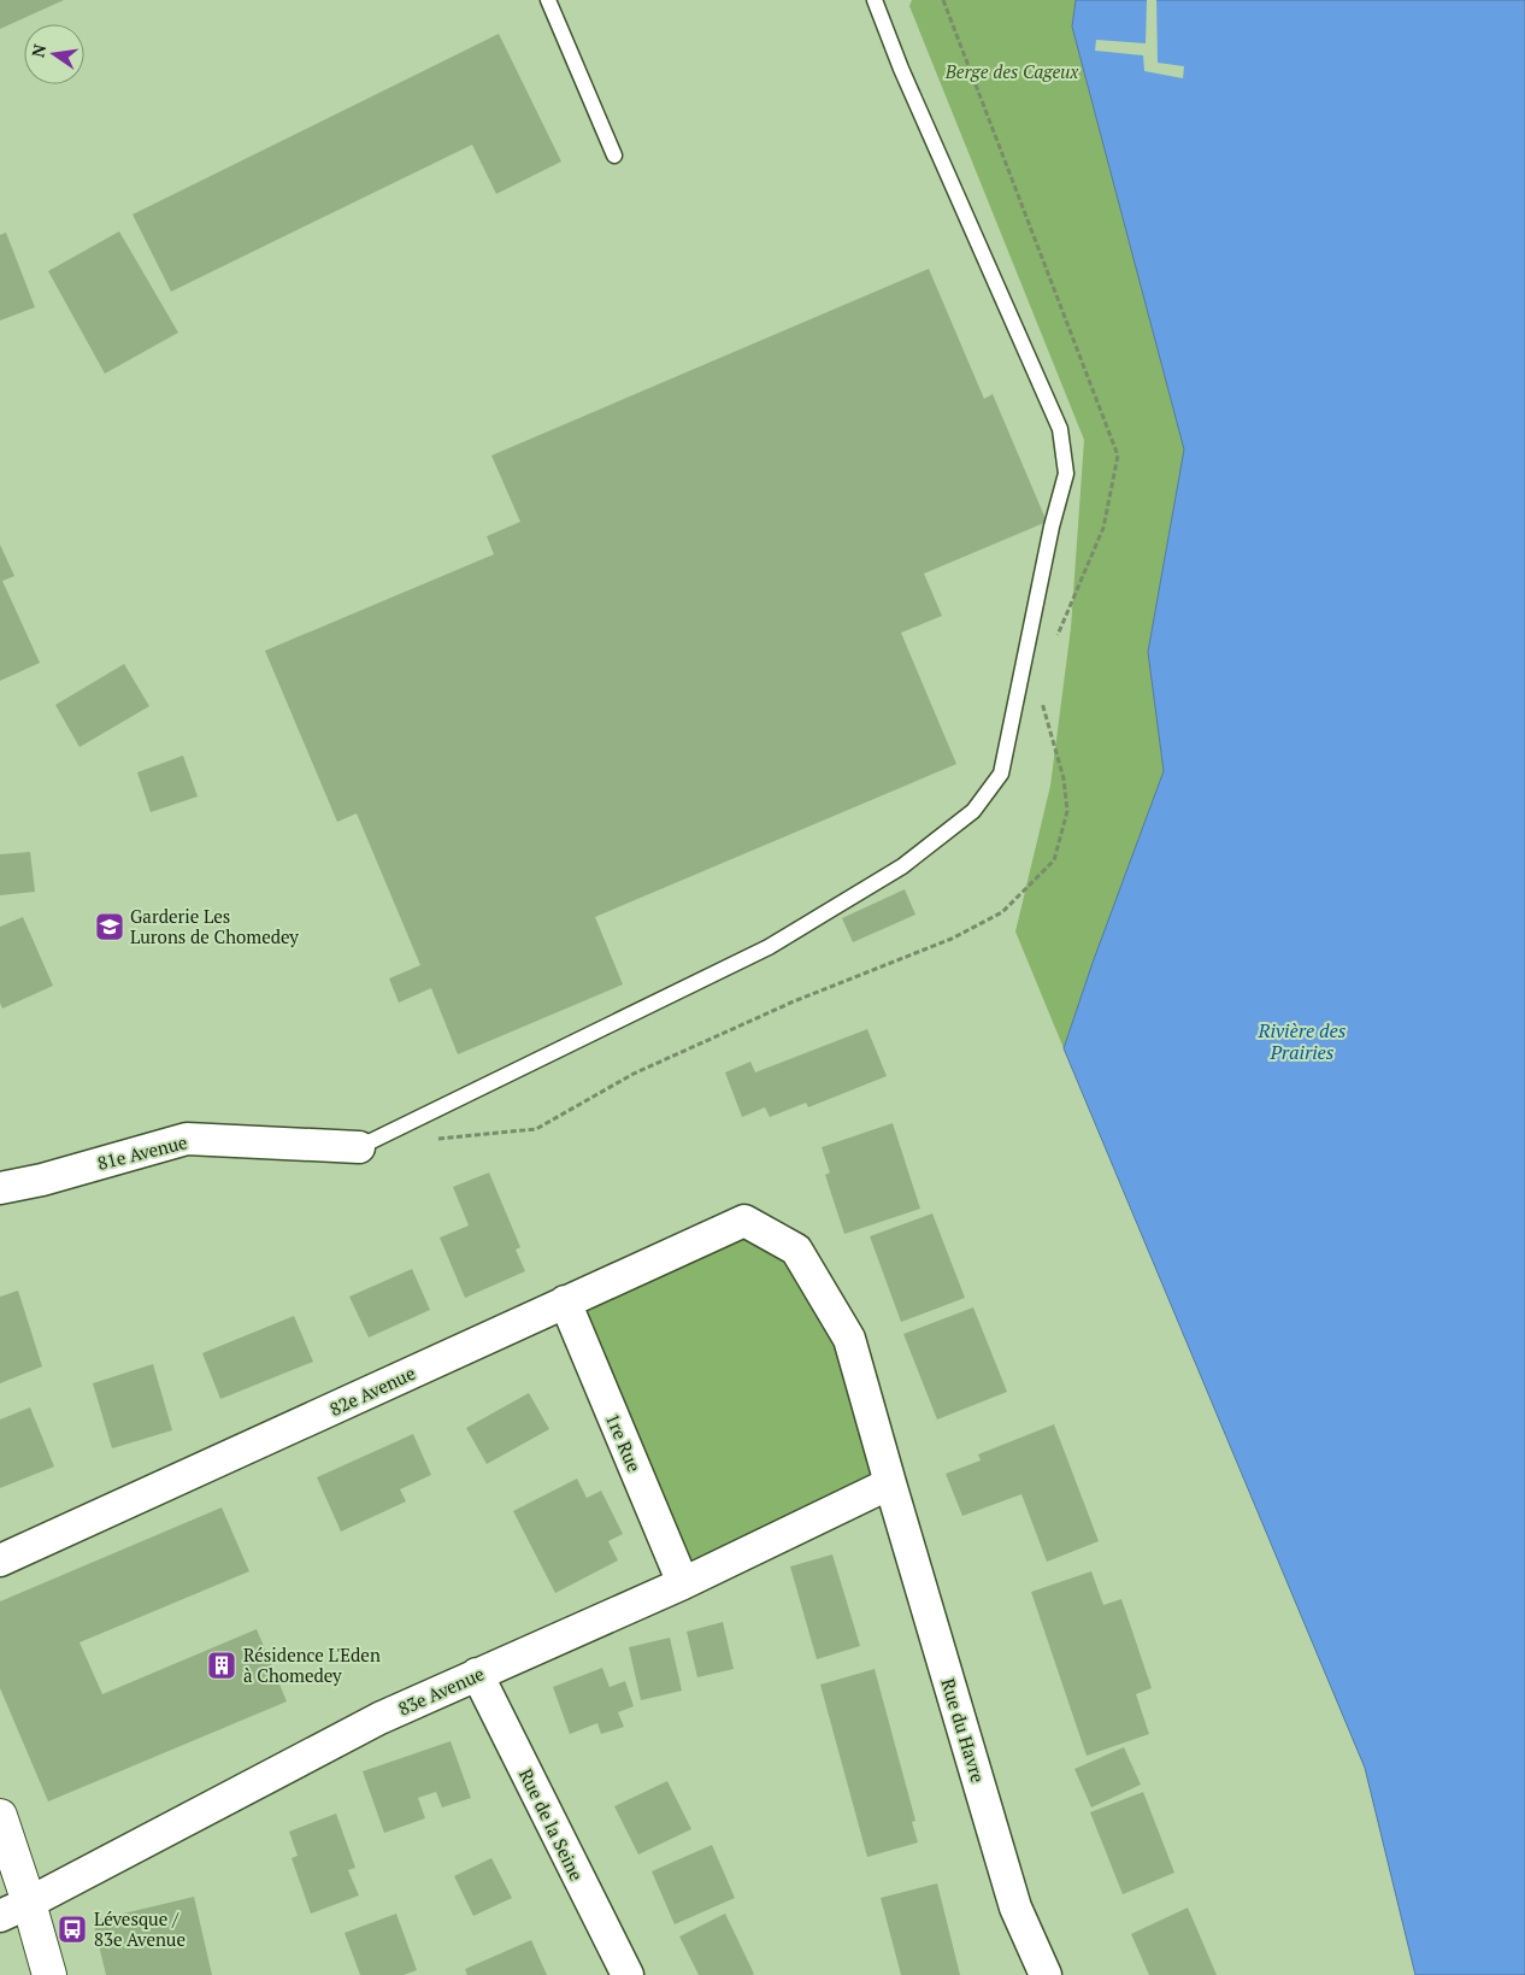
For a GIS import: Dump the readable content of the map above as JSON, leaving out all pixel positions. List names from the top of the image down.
{
  "streets": {
    "street": [
      "81e Avenue",
      "82e Avenue",
      "1re Rue",
      "83e Avenue",
      "Rue du Havre",
      "Rue de la Seine"
    ]
  },
  "crossings": [
    ["82e Avenue", "1re Rue"],
    ["82e Avenue", "Rue du Havre"],
    ["1re Rue", "83e Avenue"],
    ["83e Avenue", "Rue du Havre"],
    ["83e Avenue", "Rue de la Seine"]
  ],
  "water": ["Rivière des Prairies"],
  "parks": ["Berge des Cageux"],
  "places": {
    "school or university": ["Garderie Les Lurons de Chomedey"],
    "building": ["Résidence L'Eden à Chomedey"],
    "bus stop": ["Lévesque / 83e Avenue"]
  },
  "north": "left"
}
